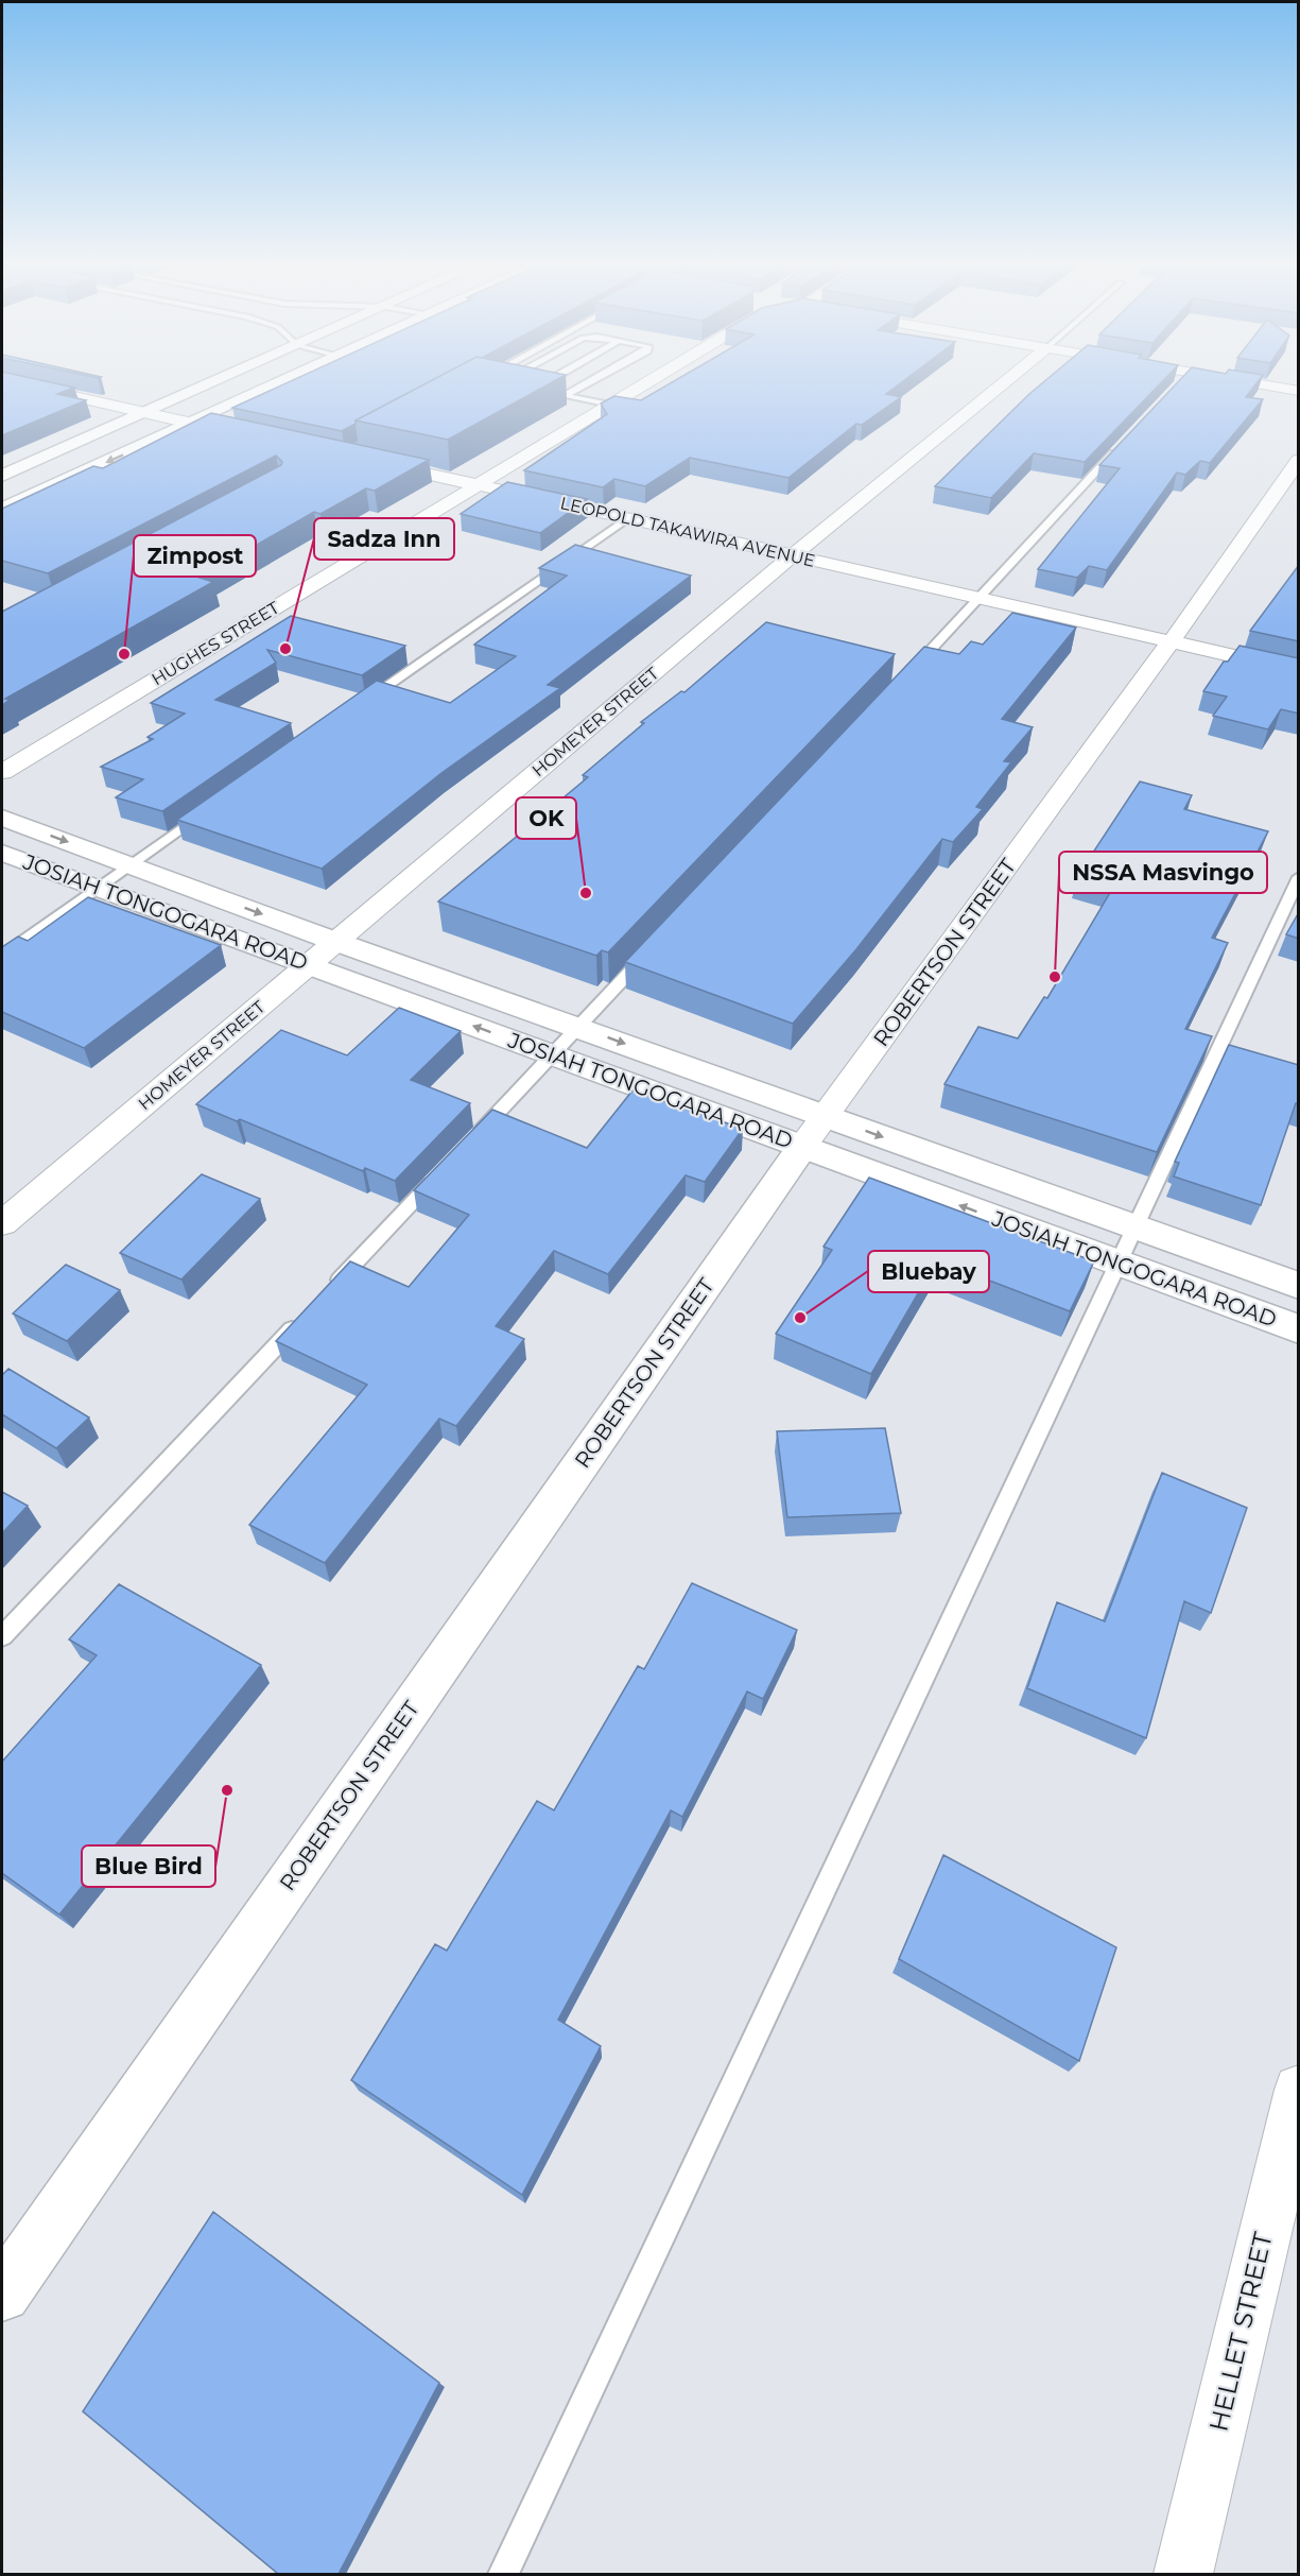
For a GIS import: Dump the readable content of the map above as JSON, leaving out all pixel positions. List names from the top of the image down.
{
  "streets": {
    "main road": ["JOSIAH TONGOGARA ROAD", "ROBERTSON STREET"],
    "street": [
      "LEOPOLD TAKAWIRA AVENUE",
      "HUGHES STREET",
      "HOMEYER STREET",
      "HELLET STREET"
    ]
  },
  "crossings": [
    ["LEOPOLD TAKAWIRA AVENUE", "HUGHES STREET"],
    ["LEOPOLD TAKAWIRA AVENUE", "HOMEYER STREET"],
    ["LEOPOLD TAKAWIRA AVENUE", "ROBERTSON STREET"],
    ["HOMEYER STREET", "JOSIAH TONGOGARA ROAD"],
    ["JOSIAH TONGOGARA ROAD", "ROBERTSON STREET"]
  ],
  "places": [
    "Sadza Inn",
    "Zimpost",
    "OK",
    "NSSA Masvingo",
    "Bluebay",
    "Blue Bird"
  ]
}
